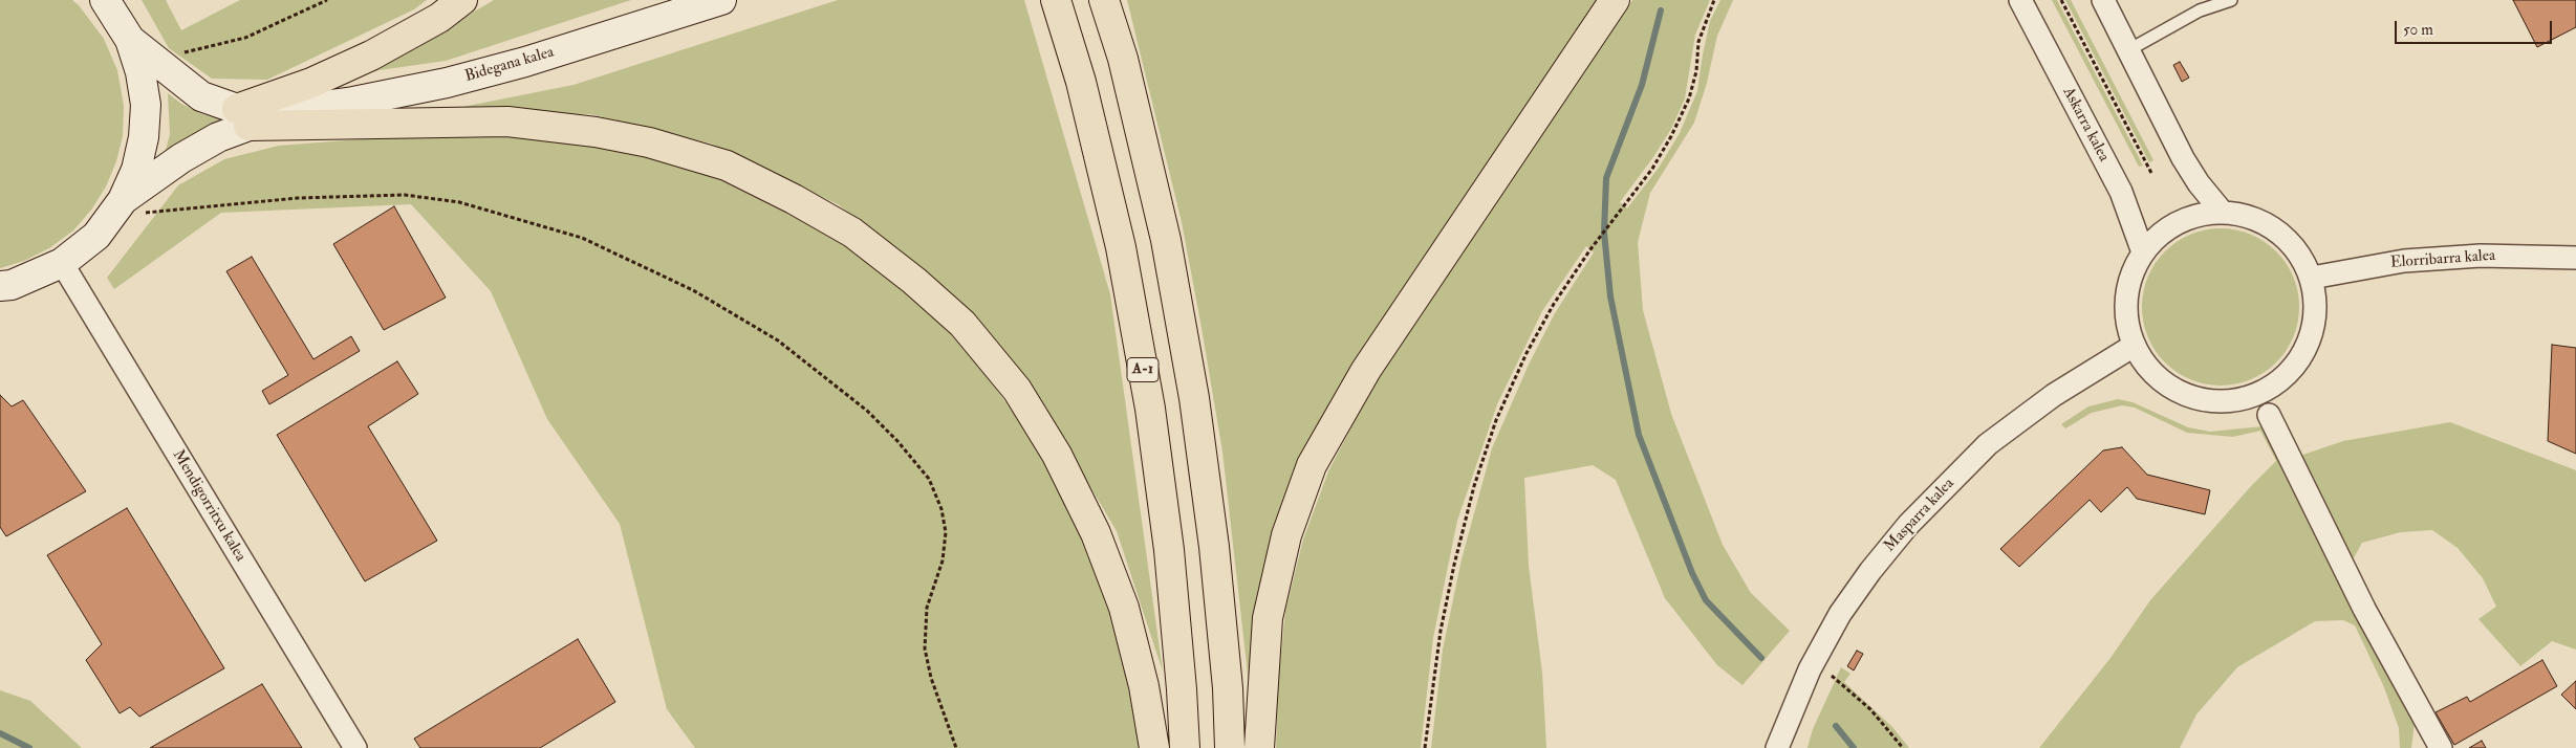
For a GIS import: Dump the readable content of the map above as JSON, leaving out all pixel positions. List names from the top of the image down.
{
  "streets": {
    "highway": ["A-1"],
    "street": [
      "Bidegana kalea",
      "Askarra kalea",
      "Elorribarra kalea",
      "Mendigorritxu kalea",
      "Masparra kalea"
    ]
  },
  "scale_bar": "50 m"
}
